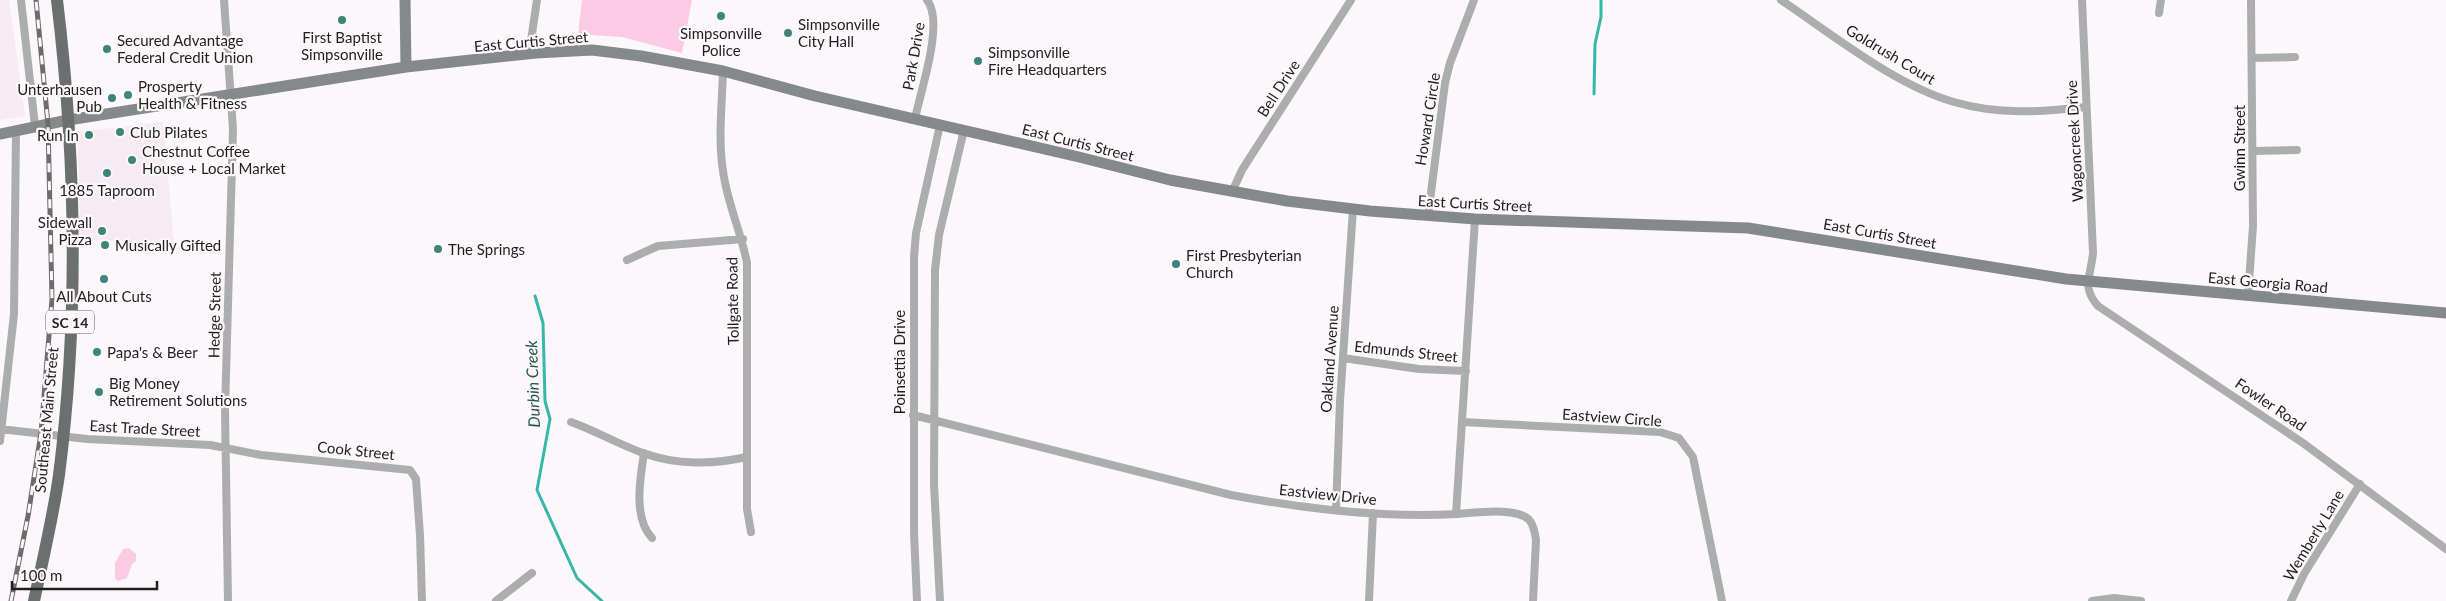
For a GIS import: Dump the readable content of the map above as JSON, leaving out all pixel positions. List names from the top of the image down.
{
  "streets": {
    "main road": [
      "East Curtis Street",
      "East Georgia Road",
      "SC 14",
      "Southeast Main Street"
    ],
    "street": [
      "Goldrush Court",
      "Park Drive",
      "Bell Drive",
      "Howard Circle",
      "Wagoncreek Drive",
      "Gwinn Street",
      "Tollgate Road",
      "Hedge Street",
      "Edmunds Street",
      "Oakland Avenue",
      "Poinsettia Drive",
      "Fowler Road",
      "Eastview Circle",
      "East Trade Street",
      "Cook Street",
      "Eastview Drive",
      "Wemberly Lane"
    ]
  },
  "crossings": [
    ["East Curtis Street", "Park Drive"],
    ["East Curtis Street", "Bell Drive"],
    ["East Curtis Street", "Howard Circle"],
    ["East Curtis Street", "Wagoncreek Drive"],
    ["East Curtis Street", "East Georgia Road"],
    ["East Curtis Street", "Tollgate Road"],
    ["East Curtis Street", "Hedge Street"],
    ["East Curtis Street", "SC 14"],
    ["East Curtis Street", "Oakland Avenue"],
    ["East Curtis Street", "Poinsettia Drive"],
    ["East Curtis Street", "Fowler Road"],
    ["East Curtis Street", "Southeast Main Street"],
    ["Goldrush Court", "Wagoncreek Drive"],
    ["Wagoncreek Drive", "East Georgia Road"],
    ["Wagoncreek Drive", "Fowler Road"],
    ["Gwinn Street", "East Georgia Road"],
    ["East Georgia Road", "Fowler Road"],
    ["Hedge Street", "East Trade Street"],
    ["Hedge Street", "Cook Street"],
    ["SC 14", "Southeast Main Street"],
    ["Edmunds Street", "Oakland Avenue"],
    ["Oakland Avenue", "Eastview Drive"],
    ["Poinsettia Drive", "Eastview Drive"],
    ["Fowler Road", "Wemberly Lane"],
    ["Southeast Main Street", "East Trade Street"],
    ["East Trade Street", "Cook Street"]
  ],
  "water": ["Durbin Creek"],
  "places": [
    "Simpsonville Police",
    "First Baptist Simpsonville",
    "Simpsonville City Hall",
    "Secured Advantage Federal Credit Union",
    "Simpsonville Fire Headquarters",
    "Prosperty Health & Fitness",
    "Unterhausen Pub",
    "Club Pilates",
    "Run In",
    "Chestnut Coffee House + Local Market",
    "1885 Taproom",
    "Sidewall Pizza",
    "Musically Gifted",
    "The Springs",
    "First Presbyterian Church",
    "All About Cuts",
    "Papa's & Beer",
    "Big Money Retirement Solutions"
  ],
  "scale_bar": "100 m"
}
